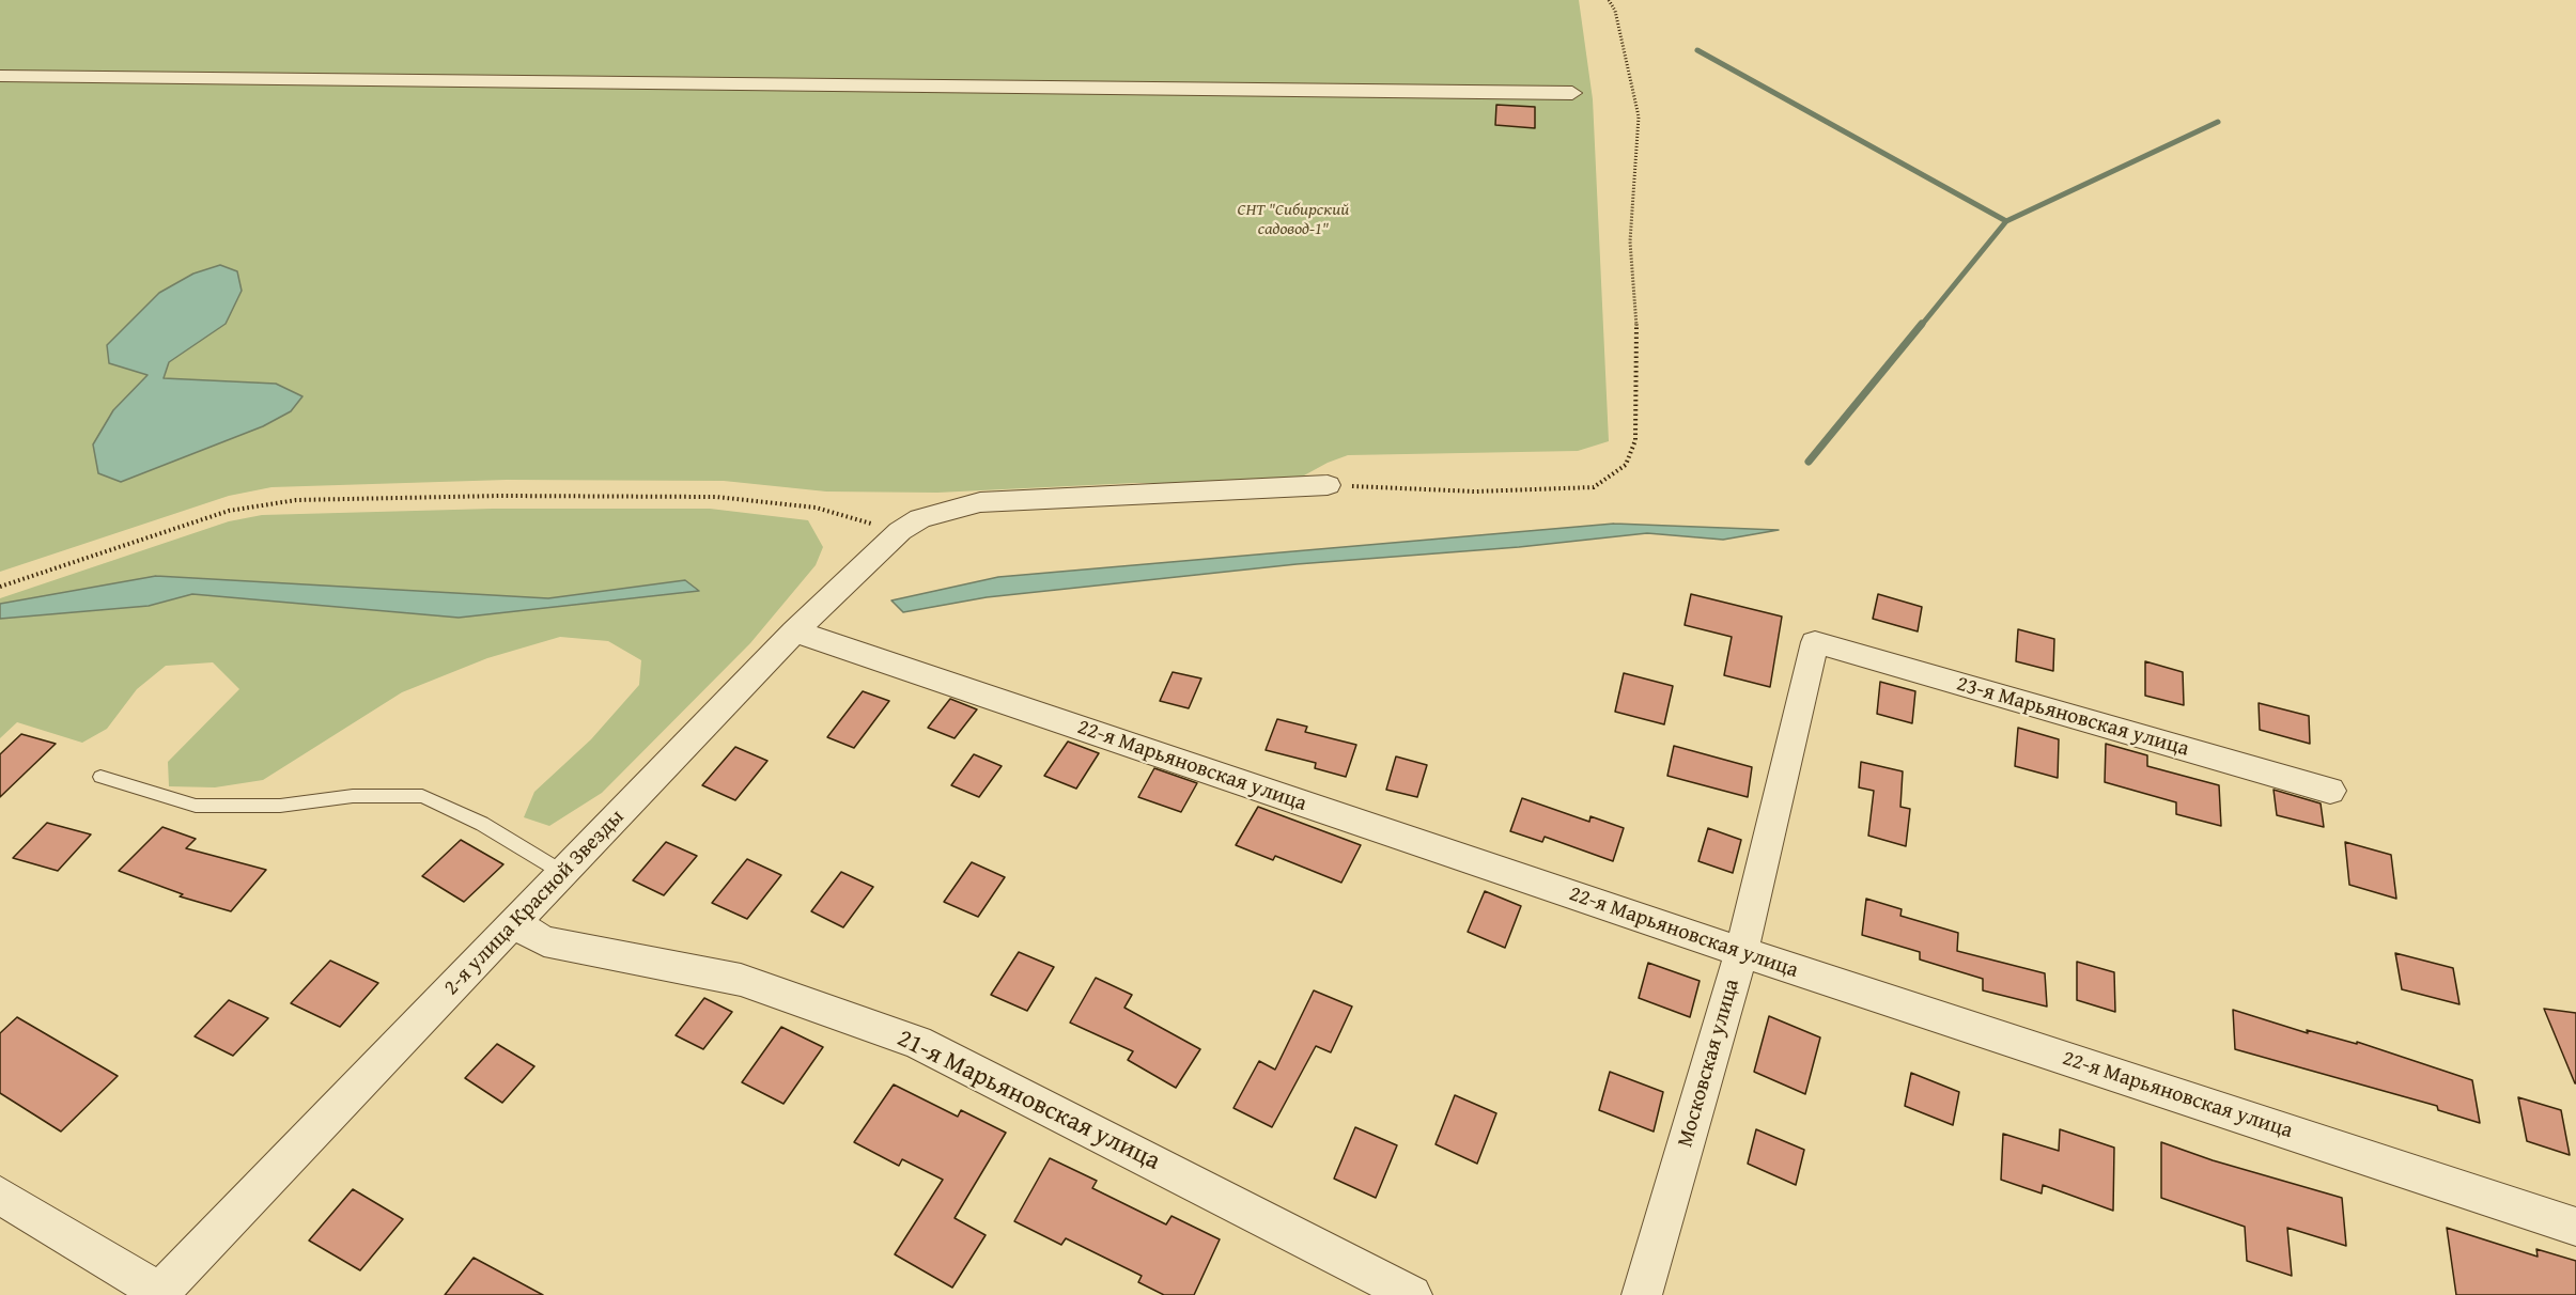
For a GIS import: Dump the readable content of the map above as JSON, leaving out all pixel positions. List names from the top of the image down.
{
  "streets": {
    "street": [
      "23-я Марьяновская улица",
      "22-я Марьяновская улица",
      "2-я улица Красной Звезды",
      "Московская улица",
      "21-я Марьяновская улица"
    ]
  },
  "crossings": [
    ["23-я Марьяновская улица", "Московская улица"],
    ["22-я Марьяновская улица", "2-я улица Красной Звезды"],
    ["22-я Марьяновская улица", "Московская улица"],
    ["2-я улица Красной Звезды", "21-я Марьяновская улица"]
  ],
  "parks": ["СНТ \"Сибирский садовод-1\""]
}
